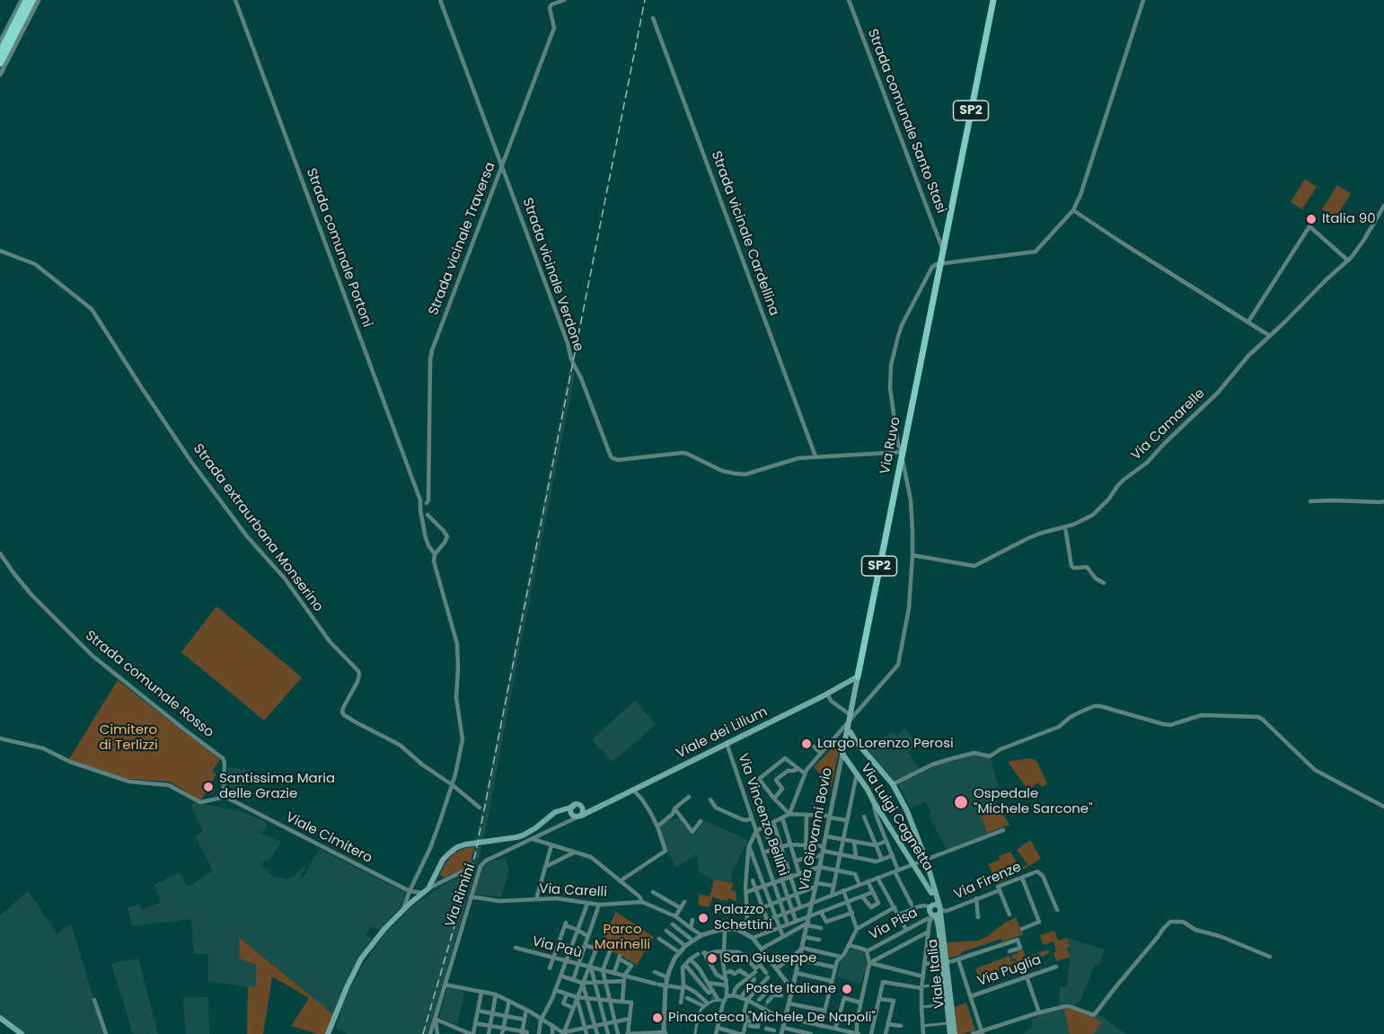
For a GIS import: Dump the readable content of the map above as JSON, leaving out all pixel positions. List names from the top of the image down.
{
  "streets": {
    "main road": [
      "SP2",
      "Via Ruvo",
      "Viale dei Lilium",
      "Via Luigi Cagnetta",
      "Via Giovanni Bovio",
      "Viale Italia"
    ],
    "street": [
      "Strada comunale Santo Stasi",
      "Strada vicinale Cardellina",
      "Strada vicinale Traversa",
      "Strada comunale Portoni",
      "Strada vicinale Verdone",
      "Via Camarelle",
      "Strada extraurbana Monserino",
      "Strada comunale Rosso",
      "Via Vincenzo Bellini",
      "Viale Cimitero",
      "Via Firenze",
      "Via Carelli",
      "Via Rimini",
      "Via Pisa",
      "Via Paù",
      "Via Puglia"
    ]
  },
  "crossings": [
    ["Strada comunale Santo Stasi", "Via Ruvo"],
    ["Strada vicinale Cardellina", "Strada vicinale Verdone"],
    ["Strada vicinale Traversa", "Strada vicinale Verdone"],
    ["Strada vicinale Verdone", "Via Ruvo"],
    ["Via Ruvo", "Viale dei Lilium"],
    ["Via Ruvo", "Via Giovanni Bovio"],
    ["Strada comunale Rosso", "Viale Cimitero"],
    ["Viale dei Lilium", "Via Vincenzo Bellini"],
    ["Viale dei Lilium", "Via Giovanni Bovio"],
    ["Viale dei Lilium", "Viale Cimitero"],
    ["Viale dei Lilium", "Via Rimini"],
    ["Via Luigi Cagnetta", "Via Giovanni Bovio"],
    ["Via Firenze", "Via Pisa"],
    ["Via Firenze", "Viale Italia"],
    ["Via Carelli", "Via Rimini"],
    ["Via Pisa", "Viale Italia"]
  ],
  "parks": ["Cimitero di Terlizzi", "Parco Marinelli"],
  "places": [
    "Italia 90",
    "Largo Lorenzo Perosi",
    "Santissima Maria delle Grazie",
    "Ospedale \"Michele Sarcone\"",
    "Palazzo Schettini",
    "San Giuseppe",
    "Poste Italiane",
    "Pinacoteca \"Michele De Napoli\""
  ]
}
